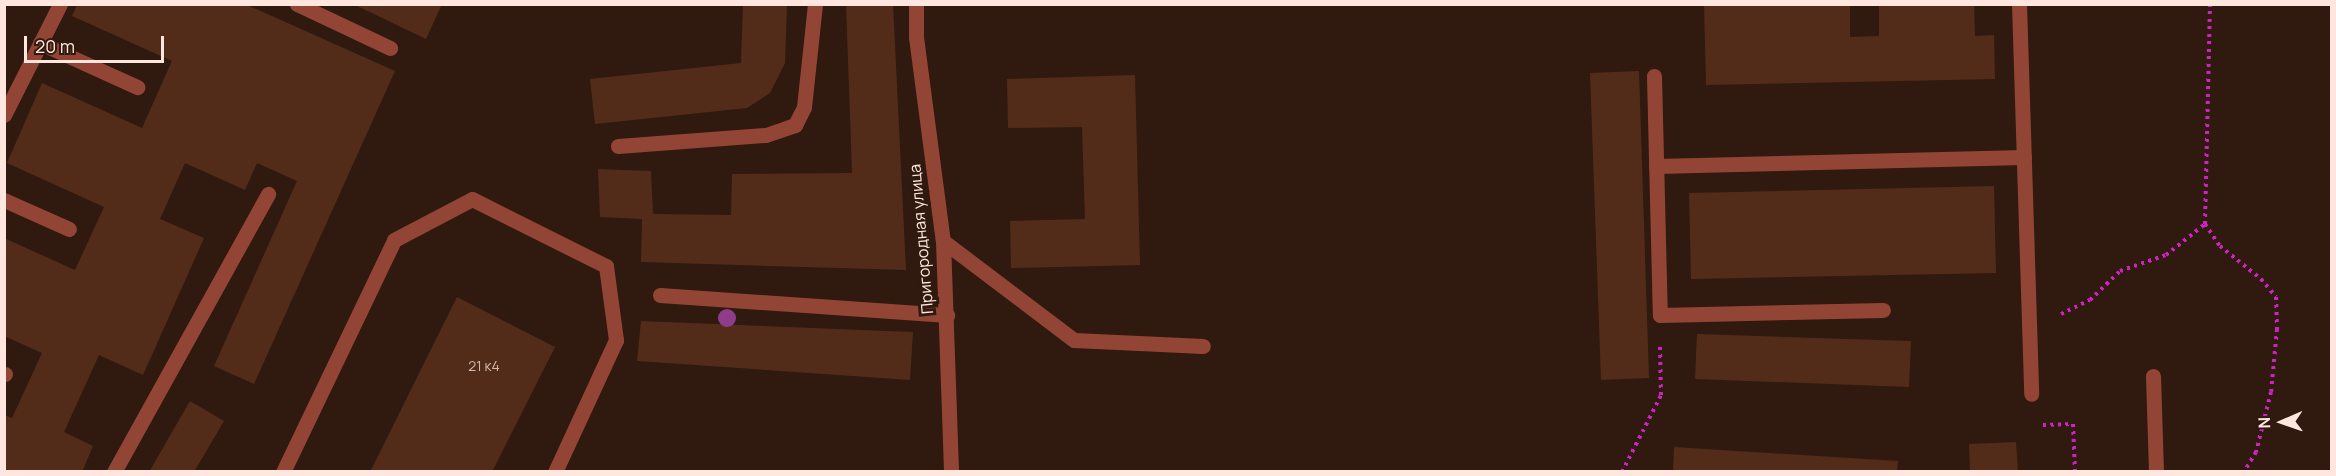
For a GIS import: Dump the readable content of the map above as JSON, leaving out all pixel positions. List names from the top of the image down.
{
  "streets": {
    "street": ["Пригородная улица"]
  },
  "house_numbers": ["21 к4"],
  "scale_bar": "20 m",
  "north": "left"
}
